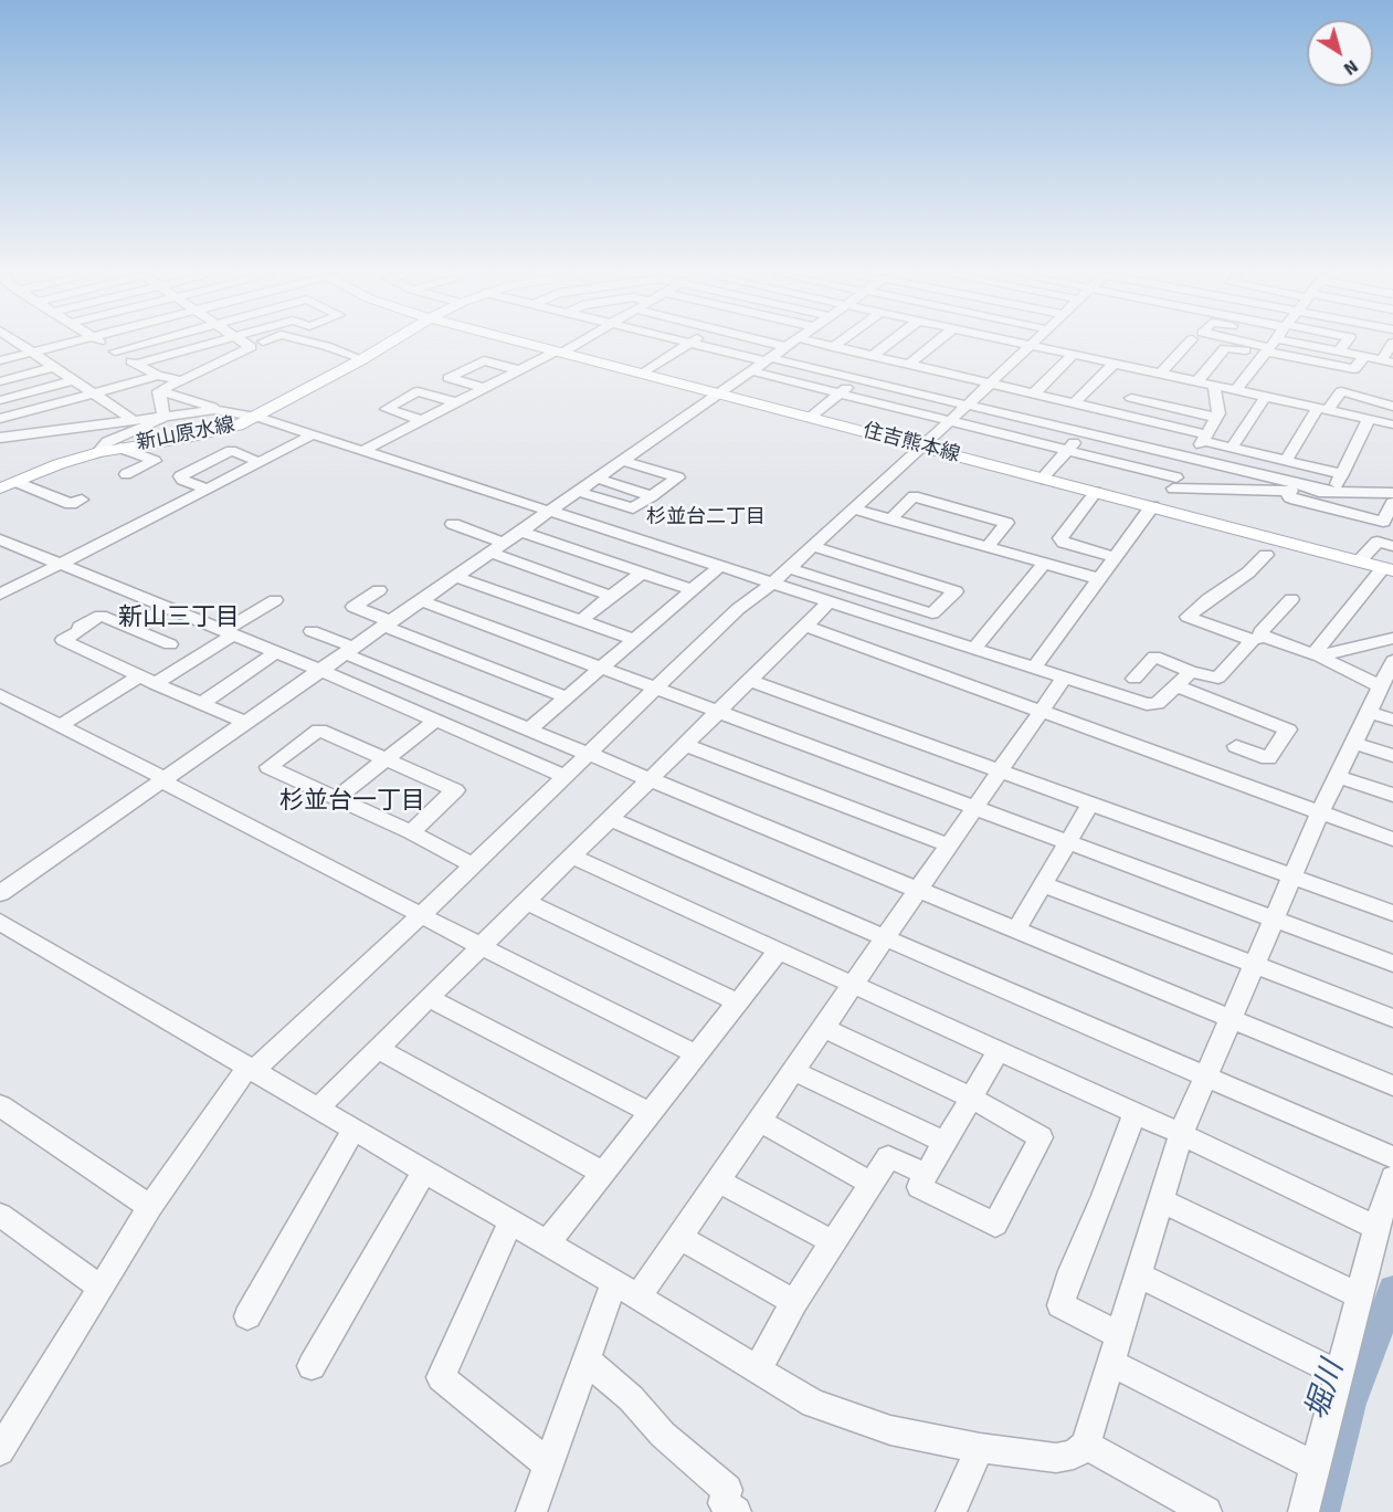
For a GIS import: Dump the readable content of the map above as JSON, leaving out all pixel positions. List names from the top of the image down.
{
  "streets": {
    "main road": ["新山原水線", "住吉熊本線"]
  },
  "districts": ["杉並台二丁目", "新山三丁目", "杉並台一丁目"],
  "water": ["堀川"],
  "north": "bottom right"
}
